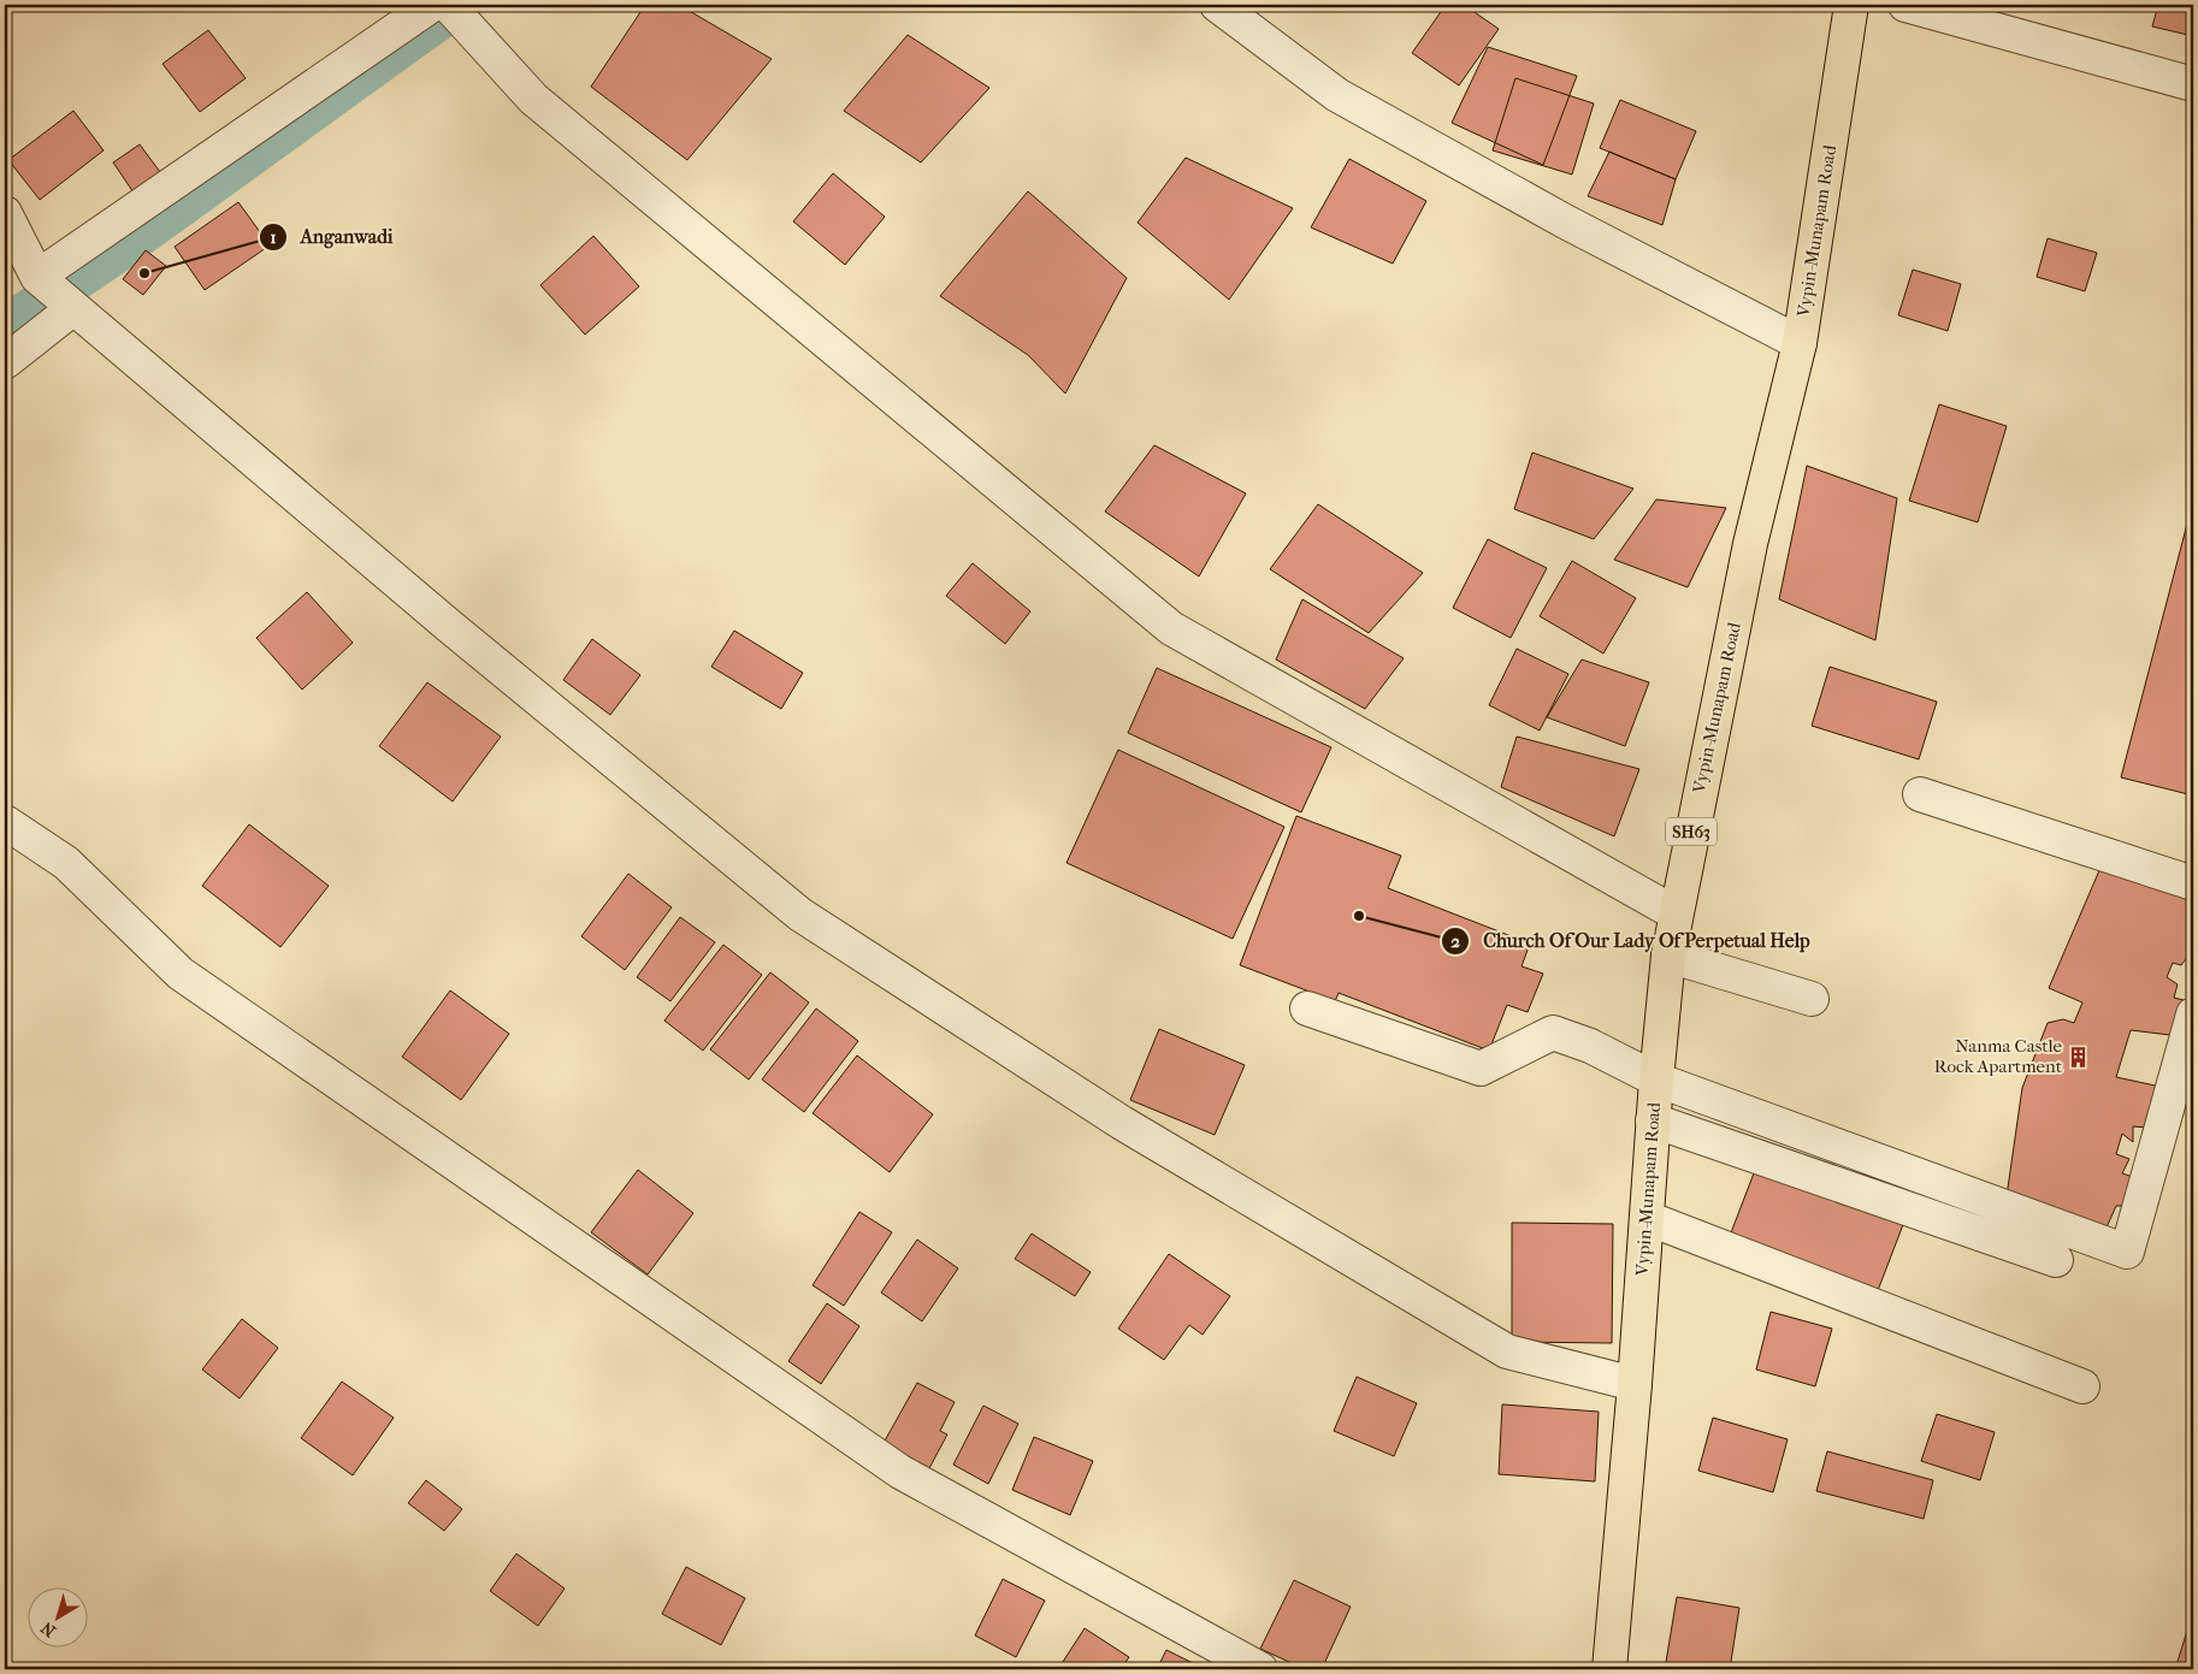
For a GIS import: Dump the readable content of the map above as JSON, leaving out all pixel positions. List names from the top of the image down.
{
  "streets": {
    "main road": ["Vypin-Munapam Road", "SH63"]
  },
  "places": {
    "other": ["Anganwadi", "Church Of Our Lady Of Perpetual Help"],
    "building": ["Nanma Castle Rock Apartment"]
  },
  "north": "bottom left"
}
